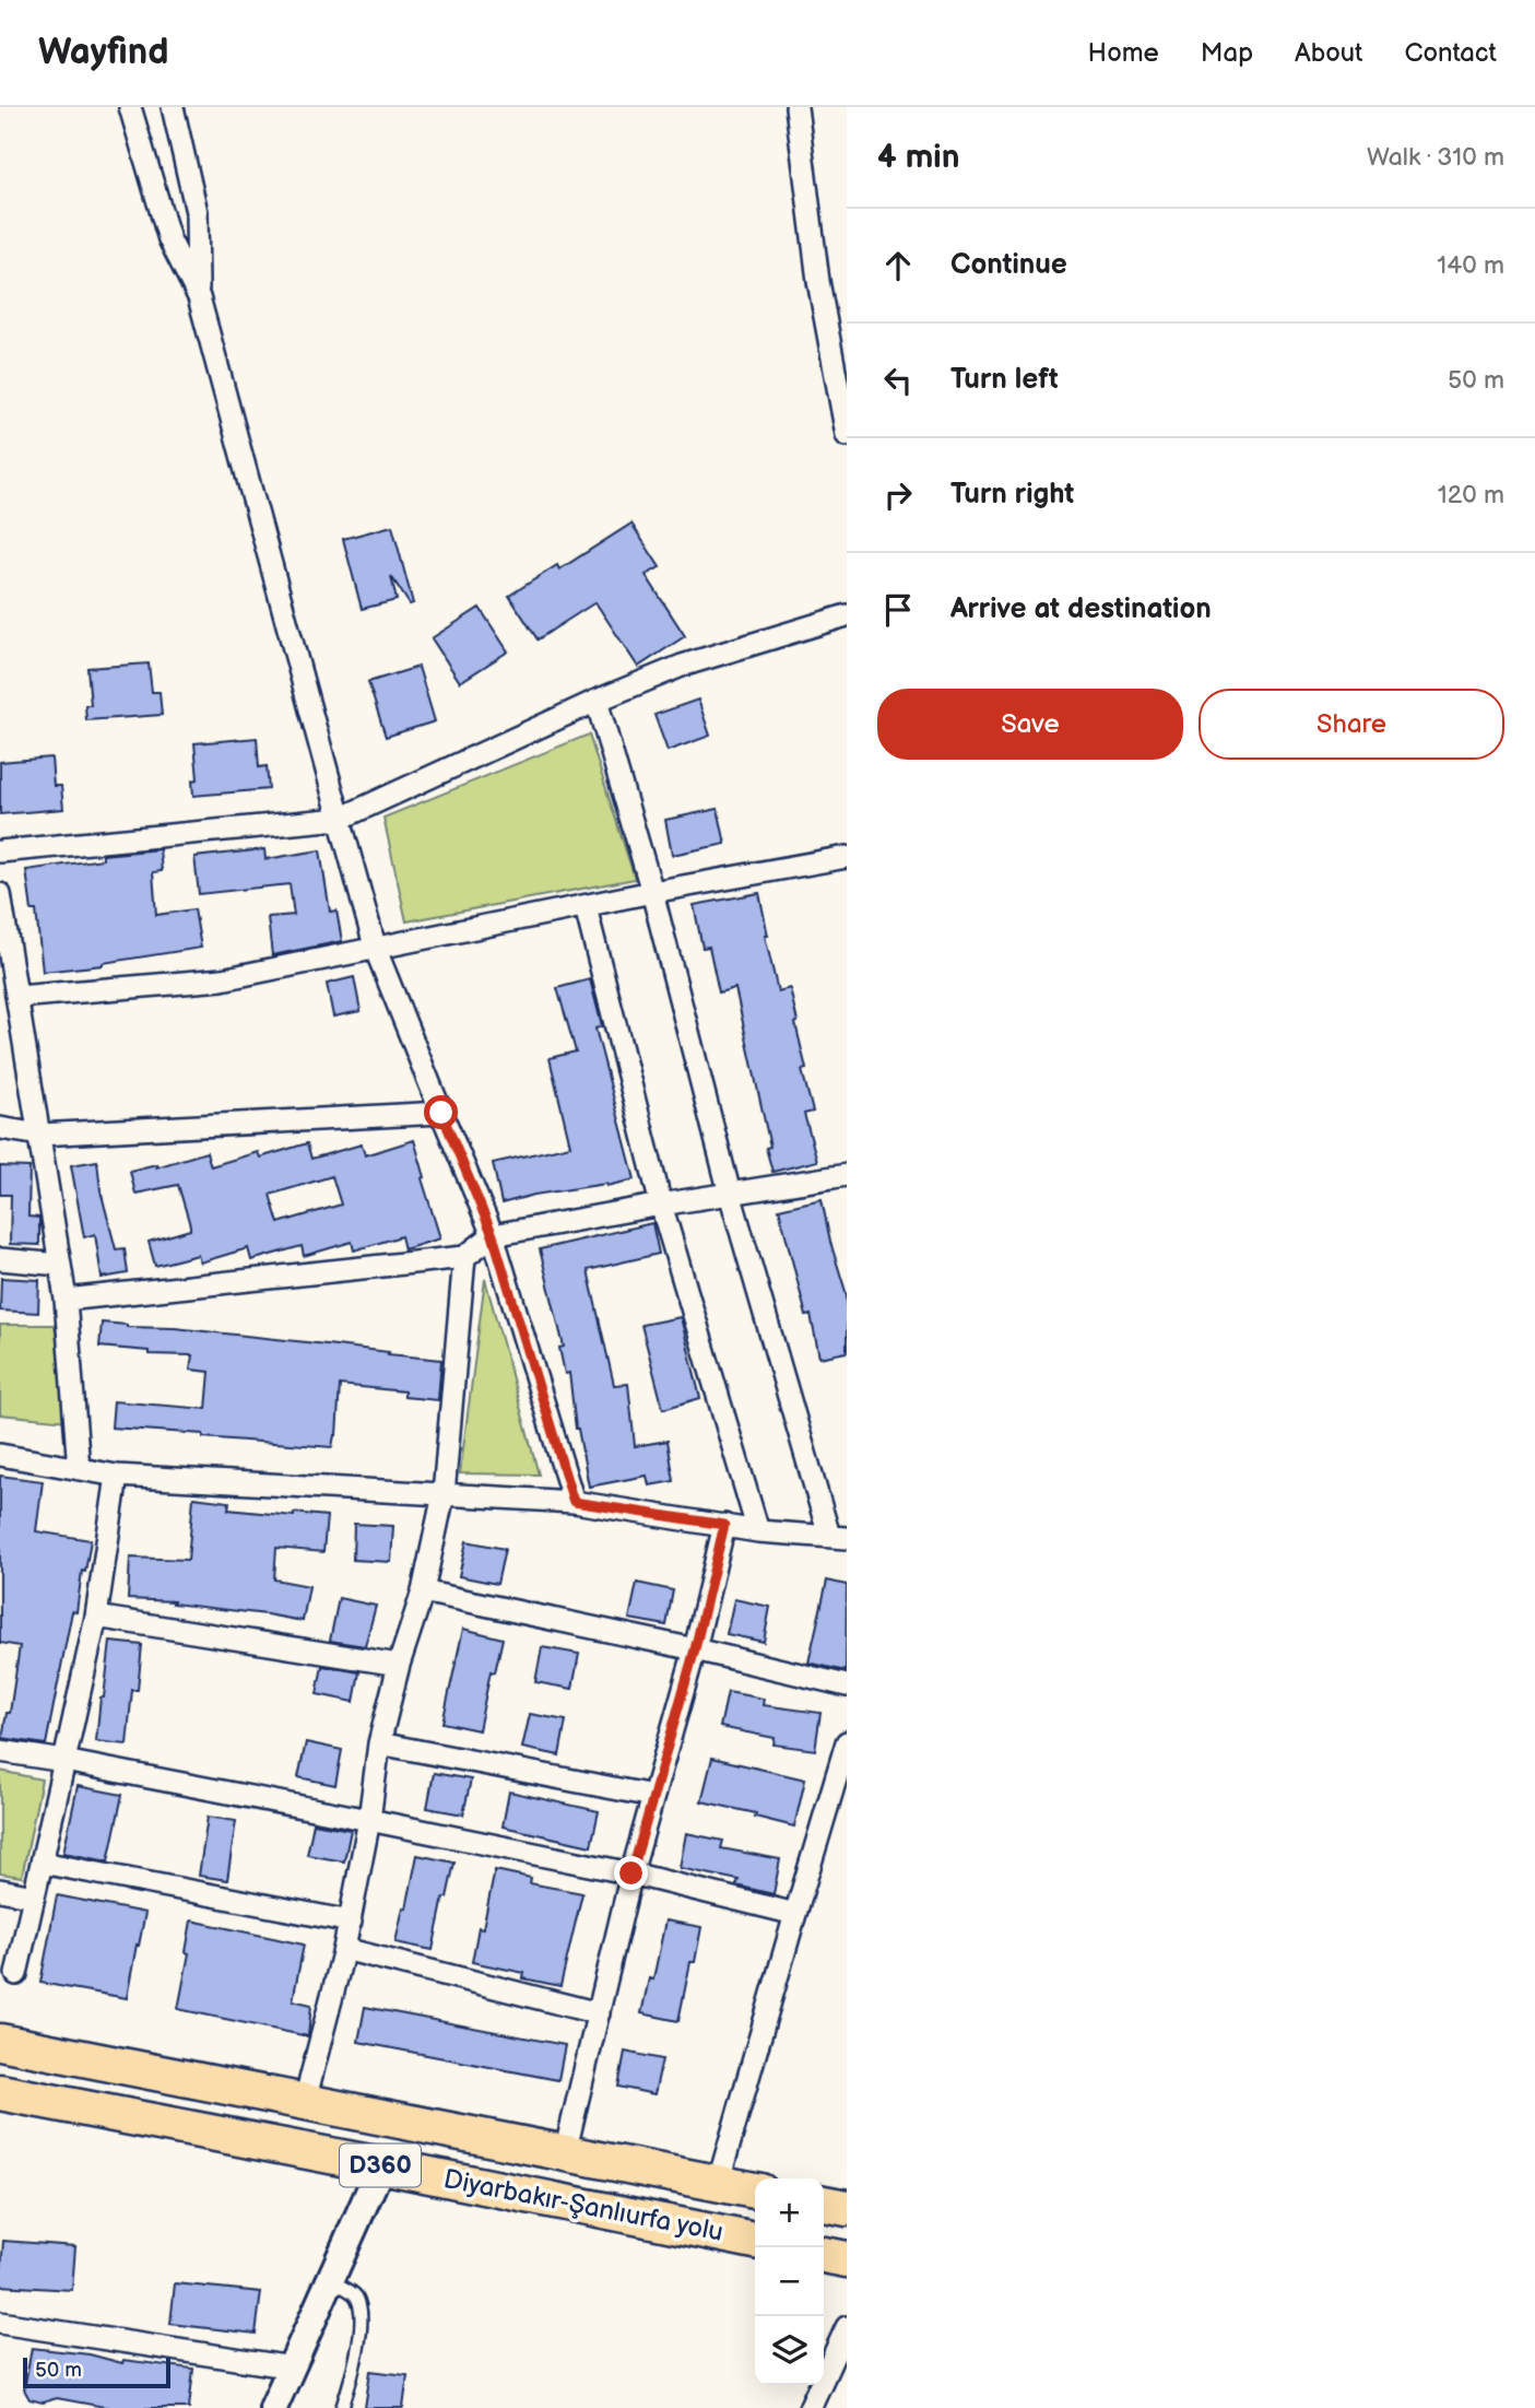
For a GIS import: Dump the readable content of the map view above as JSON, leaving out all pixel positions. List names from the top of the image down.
{
  "streets": {
    "highway": ["D360", "Diyarbakır-Şanlıurfa yolu"]
  },
  "scale_bar": "50 m",
  "page": {
    "header": "Wayfind",
    "nav": [
      "Home",
      "Map",
      "About",
      "Contact"
    ],
    "heading": ["4 min", "Walk · 310 m"],
    "list": [
      ["Continue", "140 m"],
      ["Turn left", "50 m"],
      ["Turn right", "120 m"],
      "Arrive at destination"
    ],
    "buttons": ["Save", "Share"],
    "map_buttons": ["+", "−"],
    "scale": "50 m"
  }
}
